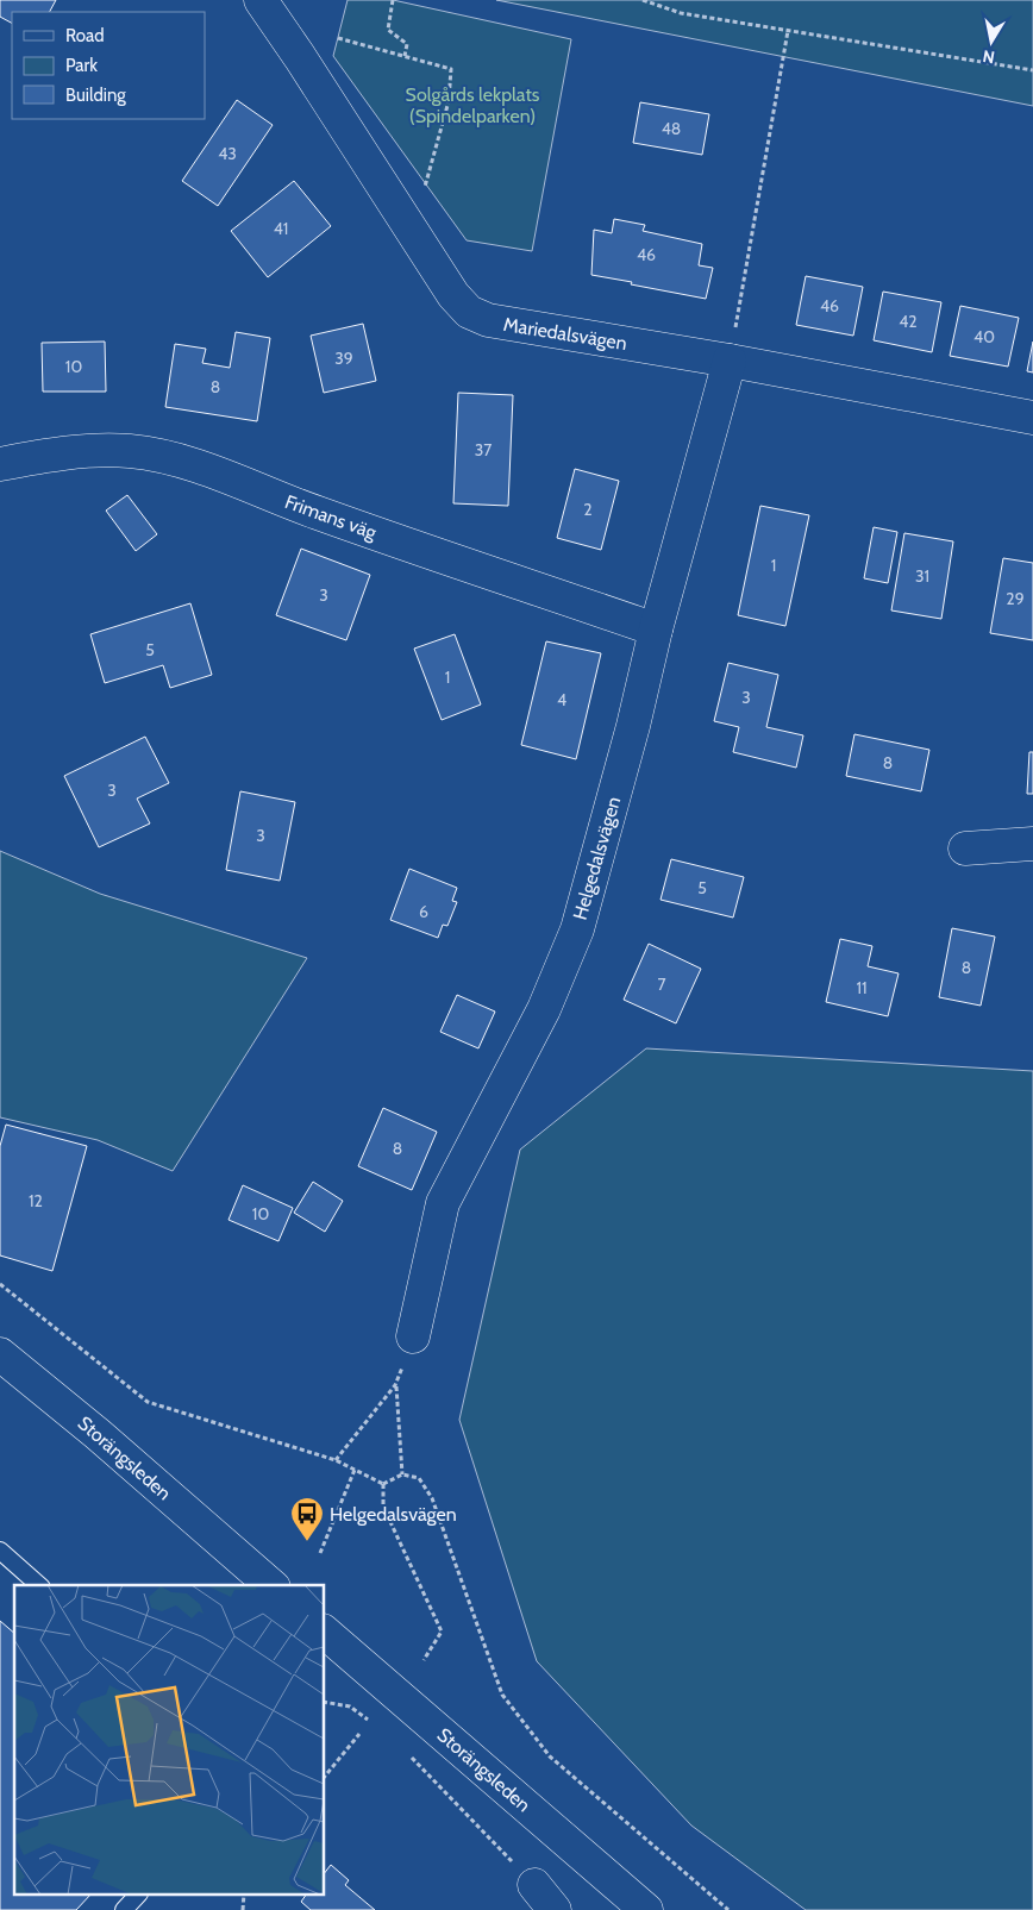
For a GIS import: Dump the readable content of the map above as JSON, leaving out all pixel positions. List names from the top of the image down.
{
  "streets": {
    "street": [
      "Mariedalsvägen",
      "Frimans väg",
      "Helgedalsvägen",
      "Storängsleden"
    ]
  },
  "crossings": [
    ["Mariedalsvägen", "Helgedalsvägen"],
    ["Frimans väg", "Helgedalsvägen"]
  ],
  "parks": ["Solgårds lekplats (Spindelparken)"],
  "places": {
    "bus stop": ["Helgedalsvägen"]
  },
  "house_numbers": [
    "48",
    "43",
    "41",
    "46",
    "46",
    "42",
    "40",
    "39",
    "10",
    "8",
    "37",
    "2",
    "1",
    "31",
    "3",
    "29",
    "5",
    "1",
    "3",
    "4",
    "8",
    "3",
    "3",
    "5",
    "6",
    "8",
    "7",
    "11",
    "8",
    "12",
    "10"
  ],
  "legend": ["Road", "Park", "Building"],
  "north": "bottom"
}
